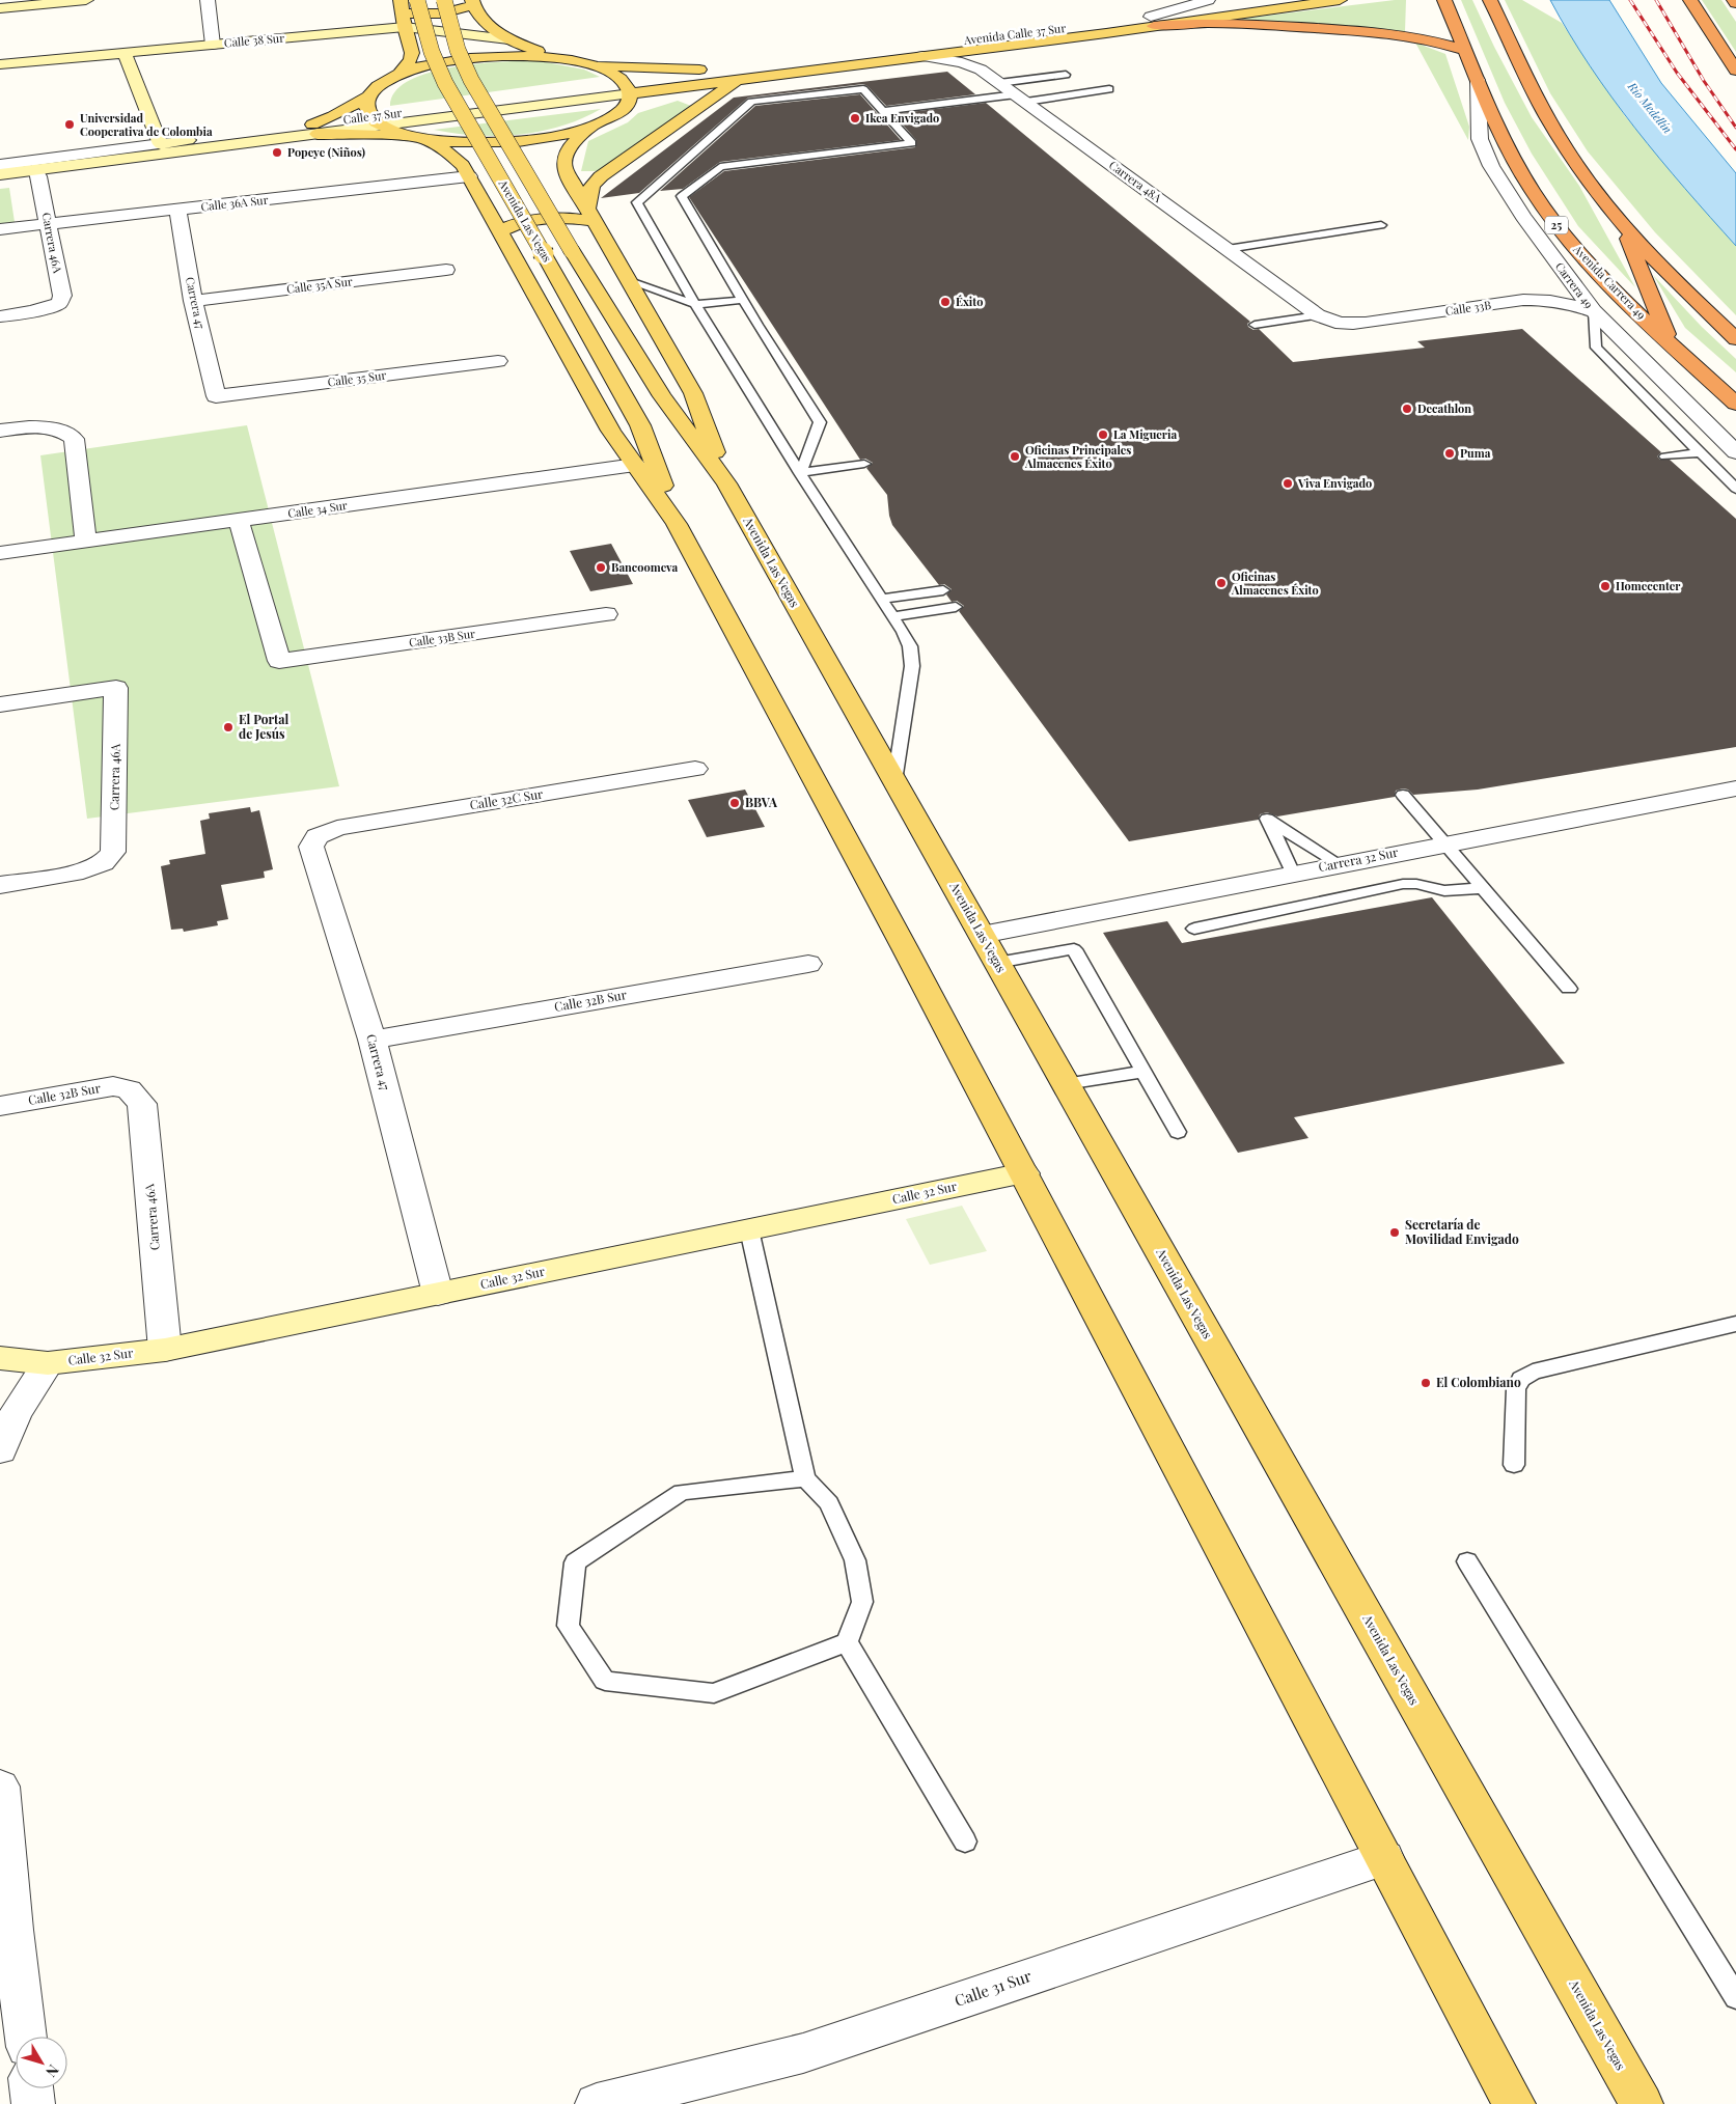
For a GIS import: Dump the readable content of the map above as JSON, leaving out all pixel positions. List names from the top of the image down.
{
  "streets": {
    "highway": ["25", "Avenida Carrera 49"],
    "main road": [
      "Avenida Calle 37 Sur",
      "Calle 38 Sur",
      "Calle 37 Sur",
      "Avenida Las Vegas",
      "Calle 32 Sur"
    ],
    "street": [
      "Carrera 48A",
      "Calle 36A Sur",
      "Carrera 46A",
      "Calle 35A Sur",
      "Carrera 49",
      "Carrera 47",
      "Calle 33B",
      "Calle 35 Sur",
      "Calle 34 Sur",
      "Calle 33B Sur",
      "Calle 32C Sur",
      "Carrera 32 Sur",
      "Calle 32B Sur",
      "Calle 31 Sur"
    ]
  },
  "crossings": [
    ["Avenida Calle 37 Sur", "Calle 37 Sur"],
    ["Avenida Calle 37 Sur", "Carrera 48A"],
    ["Calle 37 Sur", "Carrera 46A"],
    ["Carrera 48A", "Calle 33B"],
    ["Calle 36A Sur", "Avenida Las Vegas"],
    ["Calle 36A Sur", "Carrera 46A"],
    ["Calle 36A Sur", "Carrera 47"],
    ["Avenida Las Vegas", "Calle 34 Sur"],
    ["Avenida Las Vegas", "Carrera 32 Sur"],
    ["Avenida Las Vegas", "Calle 32 Sur"],
    ["Avenida Las Vegas", "Calle 31 Sur"],
    ["Carrera 46A", "Calle 32B Sur"],
    ["Carrera 46A", "Calle 32 Sur"],
    ["Avenida Carrera 49", "Carrera 49"],
    ["Calle 35A Sur", "Carrera 47"],
    ["Carrera 49", "Calle 33B"],
    ["Carrera 47", "Calle 35 Sur"],
    ["Carrera 47", "Calle 32C Sur"],
    ["Carrera 47", "Calle 32B Sur"],
    ["Carrera 47", "Calle 32 Sur"],
    ["Calle 34 Sur", "Calle 33B Sur"]
  ],
  "water": ["Río Medellín"],
  "places": [
    "Ikea Envigado",
    "Universidad Cooperativa de Colombia",
    "Popeye (Niños)",
    "Éxito",
    "Decathlon",
    "La Migueria",
    "Puma",
    "Oficinas Principales Almacenes Éxito",
    "Viva Envigado",
    "Bancoomeva",
    "Oficinas Almacenes Éxito",
    "Homecenter",
    "El Portal de Jesús",
    "BBVA",
    "Secretaría de Movilidad Envigado",
    "El Colombiano"
  ],
  "north": "bottom right"
}
